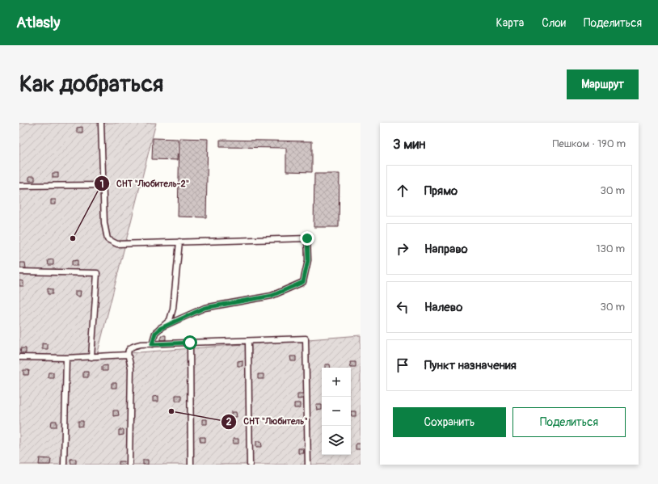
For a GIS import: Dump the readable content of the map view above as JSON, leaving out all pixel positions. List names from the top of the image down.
{
  "places": ["СНТ \"Любитель-2\"", "СНТ \"Любитель\""],
  "page": {
    "header": "Atlasly",
    "nav": ["Карта", "Слои", "Поделиться"],
    "buttons": [
      "Маршрут",
      ["Сохранить", "Поделиться"]
    ],
    "title": "Как добраться",
    "heading": ["3 мин", "Пешком · 190 m"],
    "list": [
      ["Прямо", "30 m"],
      ["Направо", "130 m"],
      ["Налево", "30 m"],
      "Пункт назначения"
    ],
    "map_buttons": ["+", "−"]
  }
}
